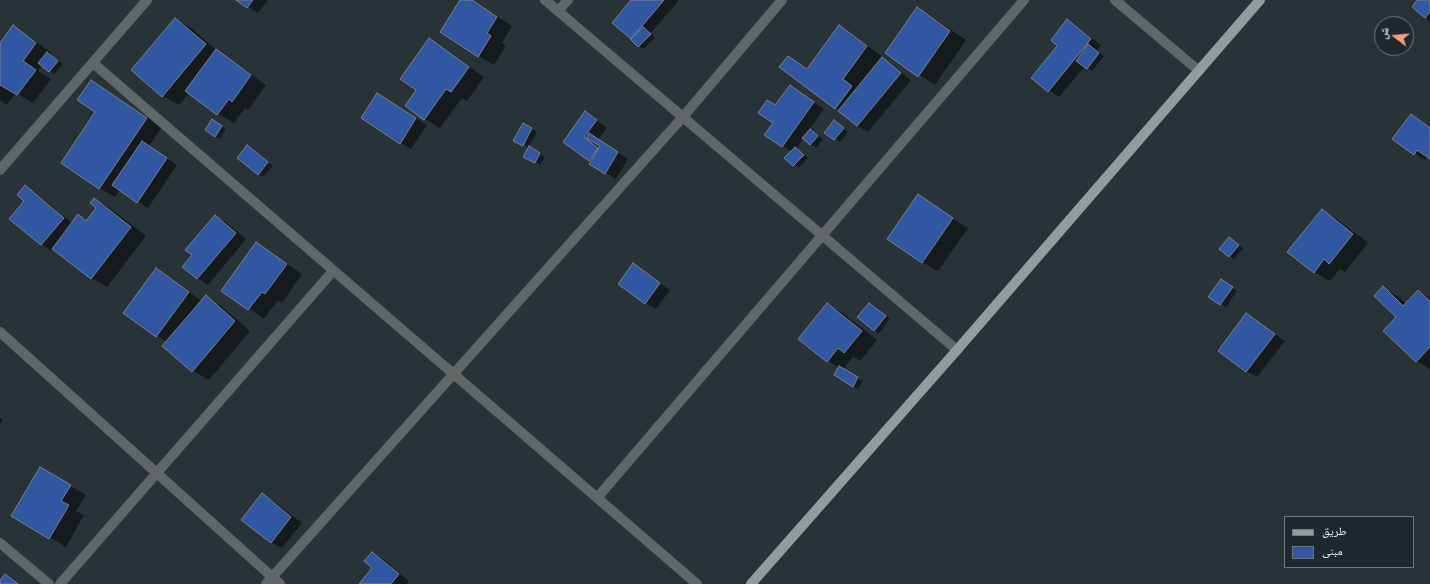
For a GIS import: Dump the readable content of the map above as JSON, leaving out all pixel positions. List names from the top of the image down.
{
  "legend": ["طريق", "مبنى"],
  "north": "left"
}
